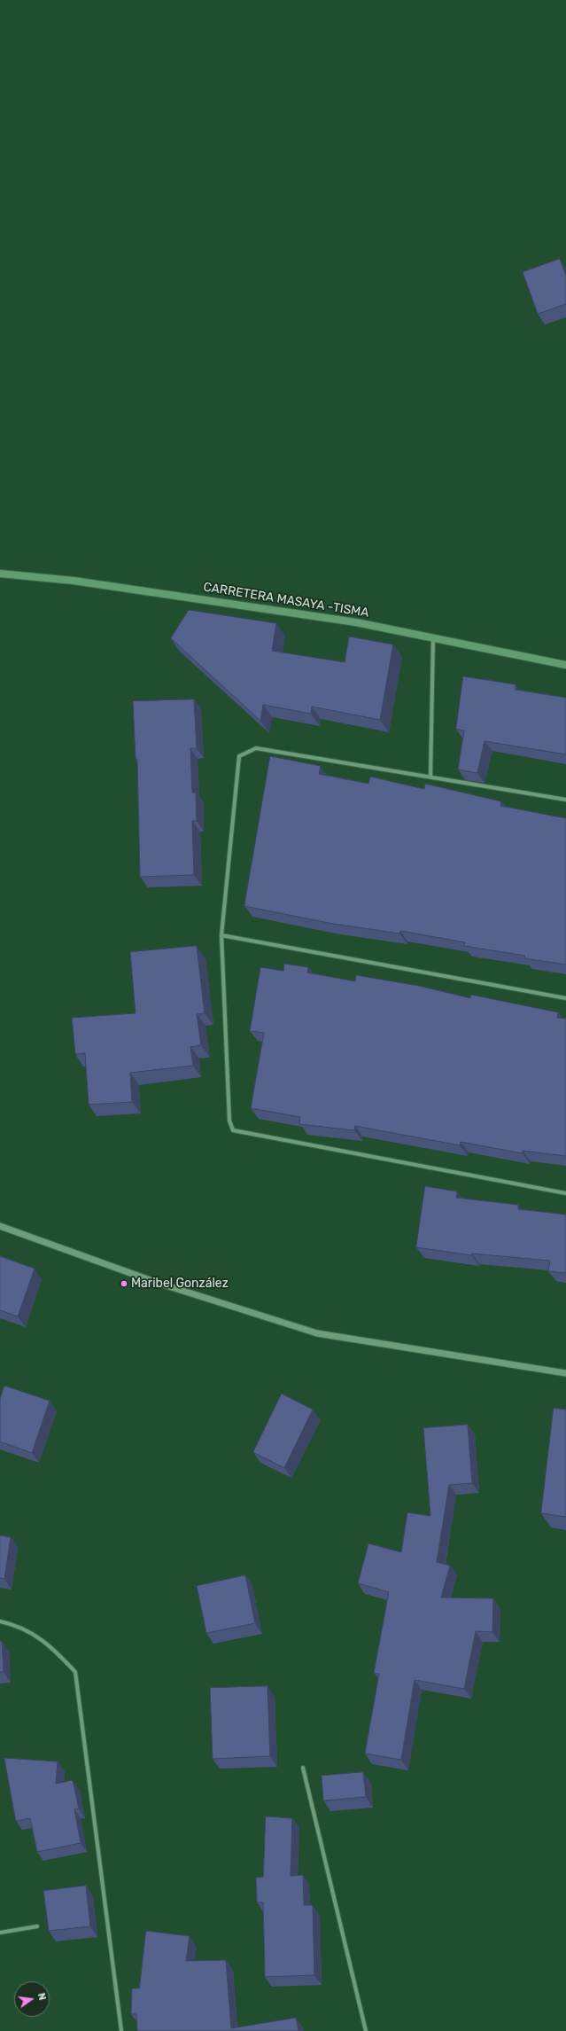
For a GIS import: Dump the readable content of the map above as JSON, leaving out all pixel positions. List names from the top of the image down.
{
  "streets": {
    "main road": ["CARRETERA MASAYA -TISMA"]
  },
  "places": ["Maribel González"],
  "north": "right"
}
